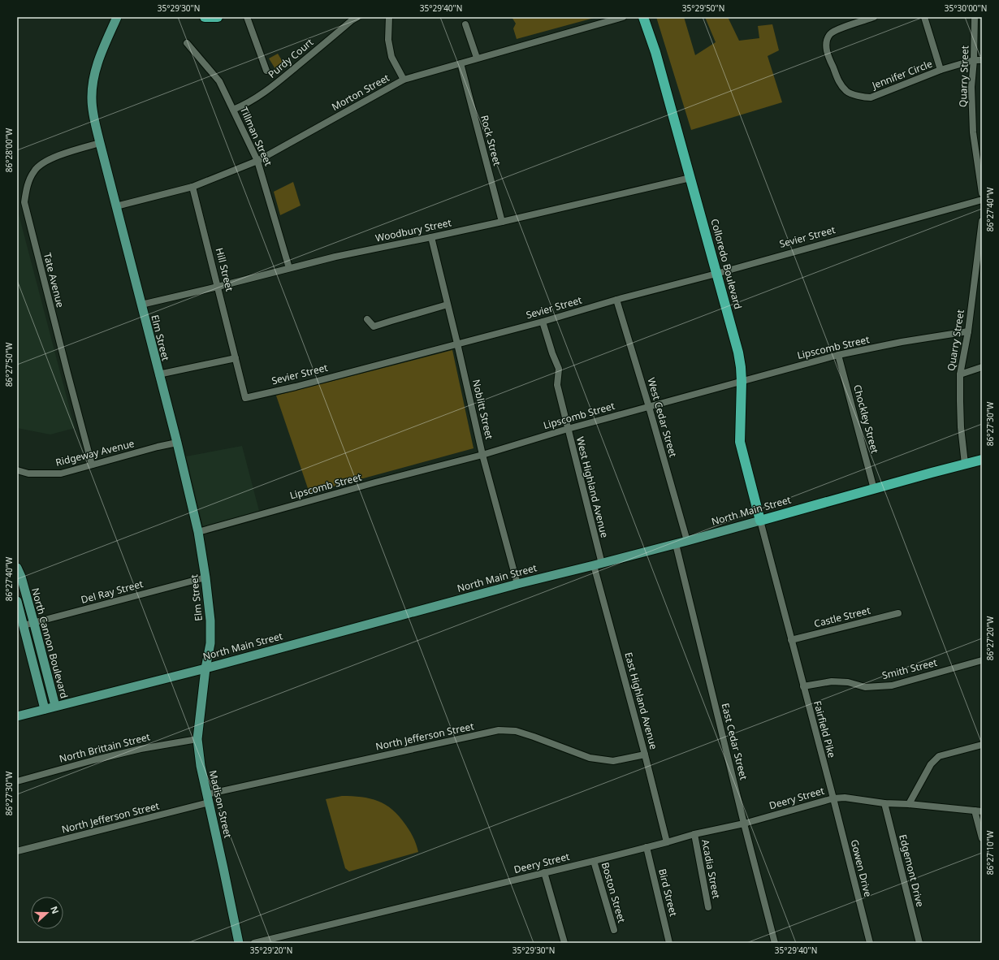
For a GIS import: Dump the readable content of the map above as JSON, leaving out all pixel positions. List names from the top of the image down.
{
  "streets": {
    "highway": ["Colloredo Boulevard", "North Main Street"],
    "main road": ["Elm Street", "North Cannon Boulevard", "Madison Street"],
    "street": [
      "Purdy Court",
      "Jennifer Circle",
      "Quarry Street",
      "Morton Street",
      "Tillman Street",
      "Rock Street",
      "Woodbury Street",
      "Sevier Street",
      "Hill Street",
      "Tate Avenue",
      "Lipscomb Street",
      "Noblitt Street",
      "West Cedar Street",
      "Chockley Street",
      "Ridgeway Avenue",
      "West Highland Avenue",
      "Del Ray Street",
      "Castle Street",
      "Smith Street",
      "East Highland Avenue",
      "Fairfield Pike",
      "North Jefferson Street",
      "East Cedar Street",
      "North Brittain Street",
      "Deery Street",
      "Gowen Drive",
      "Acadia Street",
      "Edgemont Drive",
      "Boston Street",
      "Bird Street"
    ]
  },
  "crossings": [
    ["Purdy Court", "Tillman Street"],
    ["Jennifer Circle", "Quarry Street"],
    ["Quarry Street", "Lipscomb Street"],
    ["Quarry Street", "North Main Street"],
    ["Morton Street", "Tillman Street"],
    ["Morton Street", "Rock Street"],
    ["Morton Street", "Hill Street"],
    ["Morton Street", "Elm Street"],
    ["Tillman Street", "Woodbury Street"],
    ["Rock Street", "Woodbury Street"],
    ["Woodbury Street", "Colloredo Boulevard"],
    ["Woodbury Street", "Hill Street"],
    ["Woodbury Street", "Elm Street"],
    ["Woodbury Street", "Noblitt Street"],
    ["Sevier Street", "Colloredo Boulevard"],
    ["Sevier Street", "Hill Street"],
    ["Sevier Street", "Noblitt Street"],
    ["Sevier Street", "West Cedar Street"],
    ["Sevier Street", "West Highland Avenue"],
    ["Colloredo Boulevard", "Lipscomb Street"],
    ["Colloredo Boulevard", "North Main Street"],
    ["Colloredo Boulevard", "Fairfield Pike"],
    ["Tate Avenue", "Elm Street"],
    ["Tate Avenue", "Ridgeway Avenue"],
    ["Elm Street", "Lipscomb Street"],
    ["Elm Street", "Ridgeway Avenue"],
    ["Elm Street", "North Main Street"],
    ["Elm Street", "Del Ray Street"],
    ["Elm Street", "Madison Street"],
    ["Lipscomb Street", "Noblitt Street"],
    ["Lipscomb Street", "West Cedar Street"],
    ["Lipscomb Street", "Chockley Street"],
    ["Lipscomb Street", "West Highland Avenue"],
    ["Noblitt Street", "North Main Street"],
    ["West Cedar Street", "North Main Street"],
    ["Chockley Street", "North Main Street"],
    ["West Highland Avenue", "North Main Street"],
    ["West Highland Avenue", "East Highland Avenue"],
    ["North Main Street", "North Cannon Boulevard"],
    ["North Main Street", "East Highland Avenue"],
    ["North Main Street", "Fairfield Pike"],
    ["North Main Street", "East Cedar Street"],
    ["North Main Street", "Madison Street"],
    ["Del Ray Street", "North Cannon Boulevard"],
    ["Castle Street", "Fairfield Pike"],
    ["Smith Street", "Fairfield Pike"],
    ["East Highland Avenue", "North Jefferson Street"],
    ["East Highland Avenue", "Deery Street"],
    ["Fairfield Pike", "Deery Street"],
    ["Fairfield Pike", "Gowen Drive"],
    ["North Jefferson Street", "Madison Street"],
    ["East Cedar Street", "Deery Street"],
    ["North Brittain Street", "Madison Street"],
    ["Deery Street", "Gowen Drive"],
    ["Deery Street", "Acadia Street"],
    ["Deery Street", "Boston Street"],
    ["Deery Street", "Bird Street"]
  ],
  "north": "right",
  "coordinates": [
    "35°29'30\"N",
    "35°29'40\"N",
    "35°29'50\"N",
    "35°30'00\"N",
    "86°28'00\"W",
    "86°27'40\"W",
    "86°27'50\"W",
    "86°27'30\"W",
    "86°27'20\"W",
    "86°27'10\"W",
    "35°29'20\"N"
  ]
}
